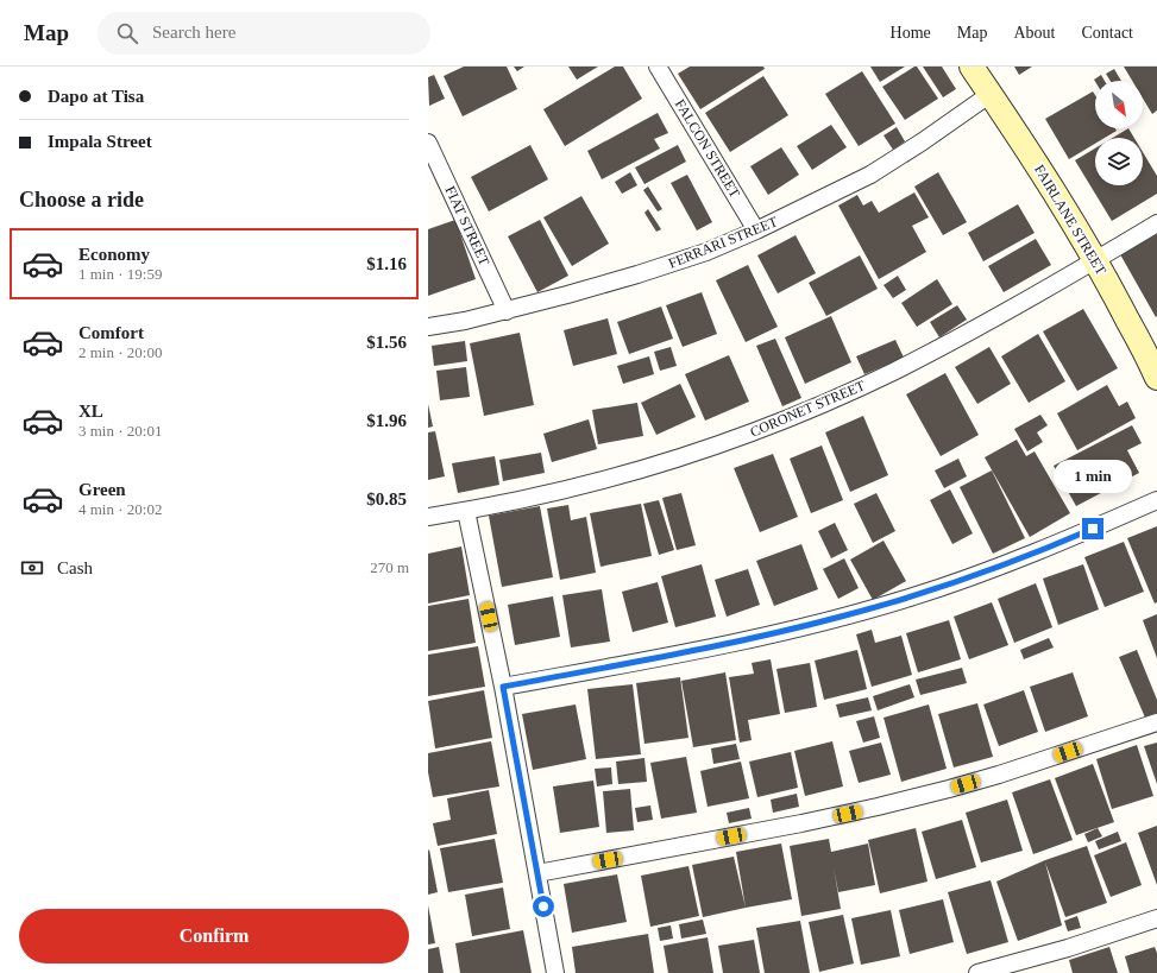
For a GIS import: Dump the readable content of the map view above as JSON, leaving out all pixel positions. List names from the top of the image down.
{
  "streets": {
    "street": [
      "FALCON STREET",
      "FAIRLANE STREET",
      "FIAT STREET",
      "FERRARI STREET",
      "CORONET STREET"
    ]
  },
  "crossings": [
    ["FALCON STREET", "FERRARI STREET"],
    ["FAIRLANE STREET", "FERRARI STREET"],
    ["FAIRLANE STREET", "CORONET STREET"],
    ["FIAT STREET", "FERRARI STREET"]
  ],
  "north": "bottom right",
  "page": {
    "header": "Map",
    "search": "Search here",
    "nav": [
      "Home",
      "Map",
      "About",
      "Contact"
    ],
    "banner": ["Dapo at Tisa", "Impala Street"],
    "heading": "Choose a ride",
    "list": [
      {
        "name": "Economy",
        "note": "1 min · 19:59",
        "value": "$1.16"
      },
      {
        "name": "Comfort",
        "note": "2 min · 20:00",
        "value": "$1.56"
      },
      {
        "name": "XL",
        "note": "3 min · 20:01",
        "value": "$1.96"
      },
      {
        "name": "Green",
        "note": "4 min · 20:02",
        "value": "$0.85"
      }
    ],
    "bubble": "1 min",
    "pay": ["Cash", "270 m"],
    "buttons": "Confirm"
  }
}
